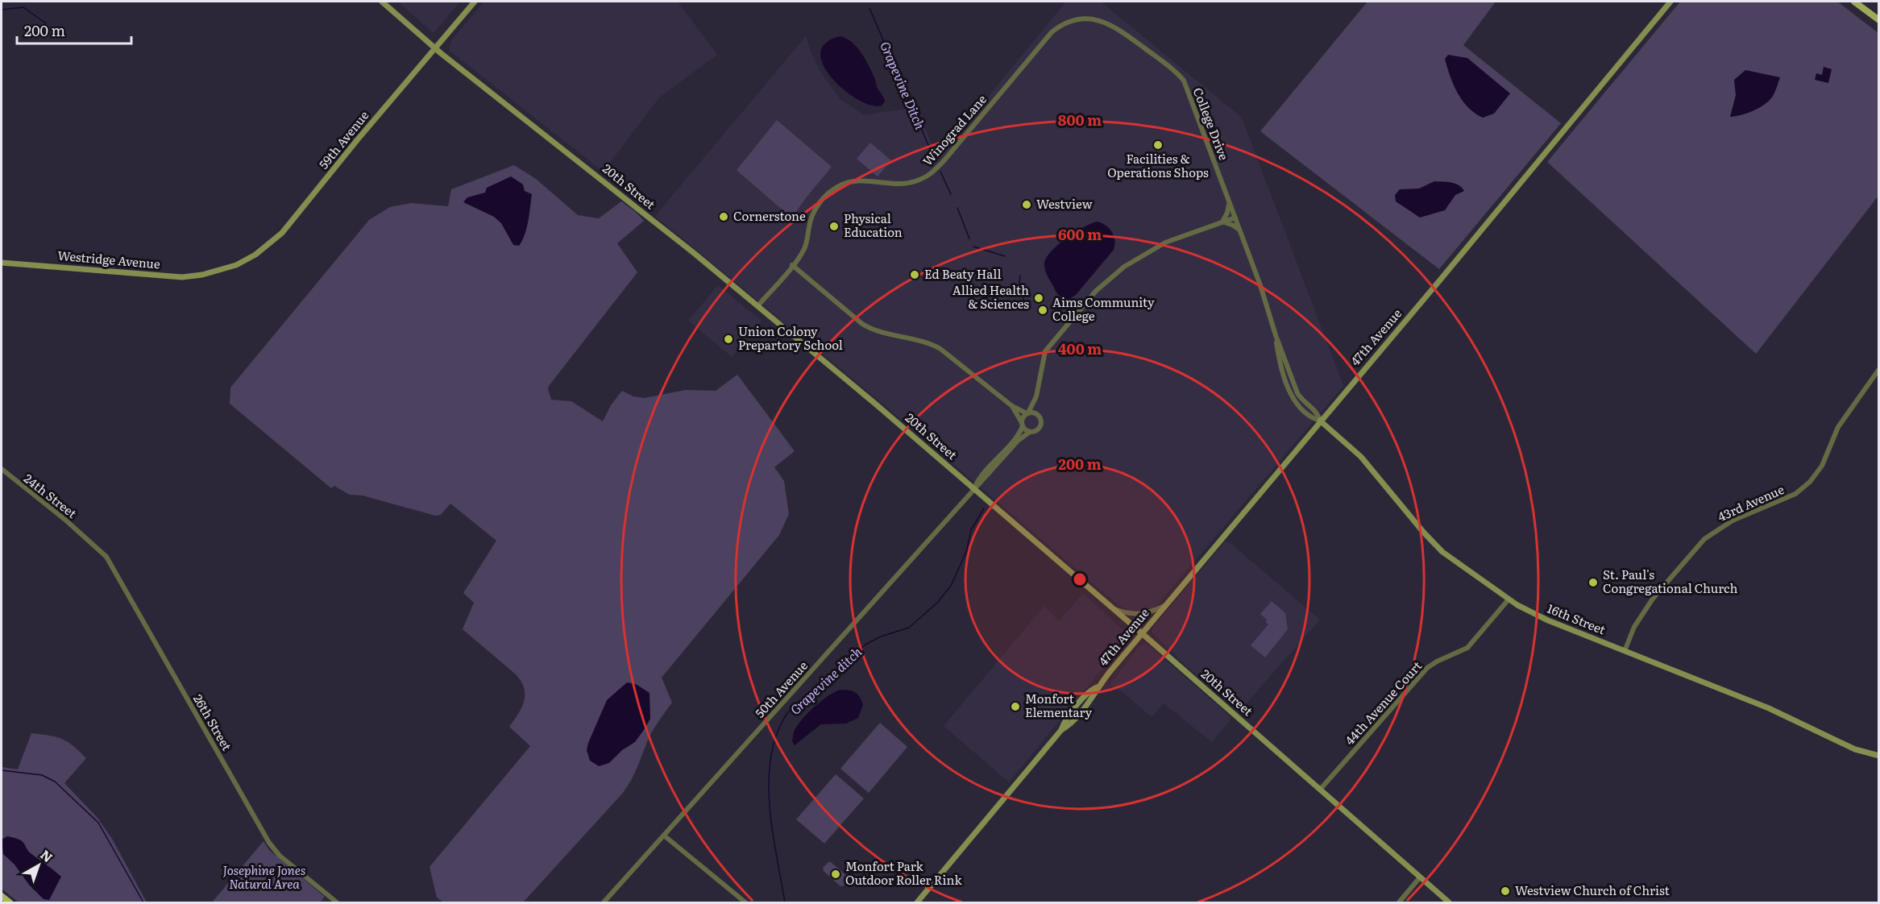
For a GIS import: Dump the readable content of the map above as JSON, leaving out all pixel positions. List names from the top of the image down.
{
  "streets": {
    "main road": [
      "59th Avenue",
      "20th Street",
      "Westridge Avenue",
      "47th Avenue",
      "16th Street"
    ],
    "street": [
      "College Drive",
      "Winograd Lane",
      "24th Street",
      "43rd Avenue",
      "50th Avenue",
      "44th Avenue Court",
      "26th Street"
    ]
  },
  "crossings": [
    ["College Drive", "Winograd Lane"],
    ["College Drive", "47th Avenue"],
    ["College Drive", "16th Street"],
    ["Winograd Lane", "20th Street"],
    ["59th Avenue", "20th Street"],
    ["59th Avenue", "Westridge Avenue"],
    ["20th Street", "47th Avenue"],
    ["20th Street", "50th Avenue"],
    ["20th Street", "44th Avenue Court"],
    ["47th Avenue", "16th Street"],
    ["24th Street", "26th Street"],
    ["43rd Avenue", "16th Street"],
    ["16th Street", "44th Avenue Court"]
  ],
  "water": ["Grapevine Ditch", "Grapevine ditch"],
  "parks": ["Josephine Jones Natural Area"],
  "places": [
    "Facilities & Operations Shops",
    "Westview",
    "Cornerstone",
    "Physical Education",
    "Ed Beaty Hall",
    "Allied Health & Sciences",
    "Aims Community College",
    "Union Colony Prepartory School",
    "St. Paul's Congregational Church",
    "Monfort Elementary",
    "Monfort Park Outdoor Roller Rink",
    "Westview Church of Christ"
  ],
  "scale_bar": "200 m",
  "north": "top right",
  "rings": [
    "800 m",
    "600 m",
    "400 m",
    "200 m"
  ]
}
